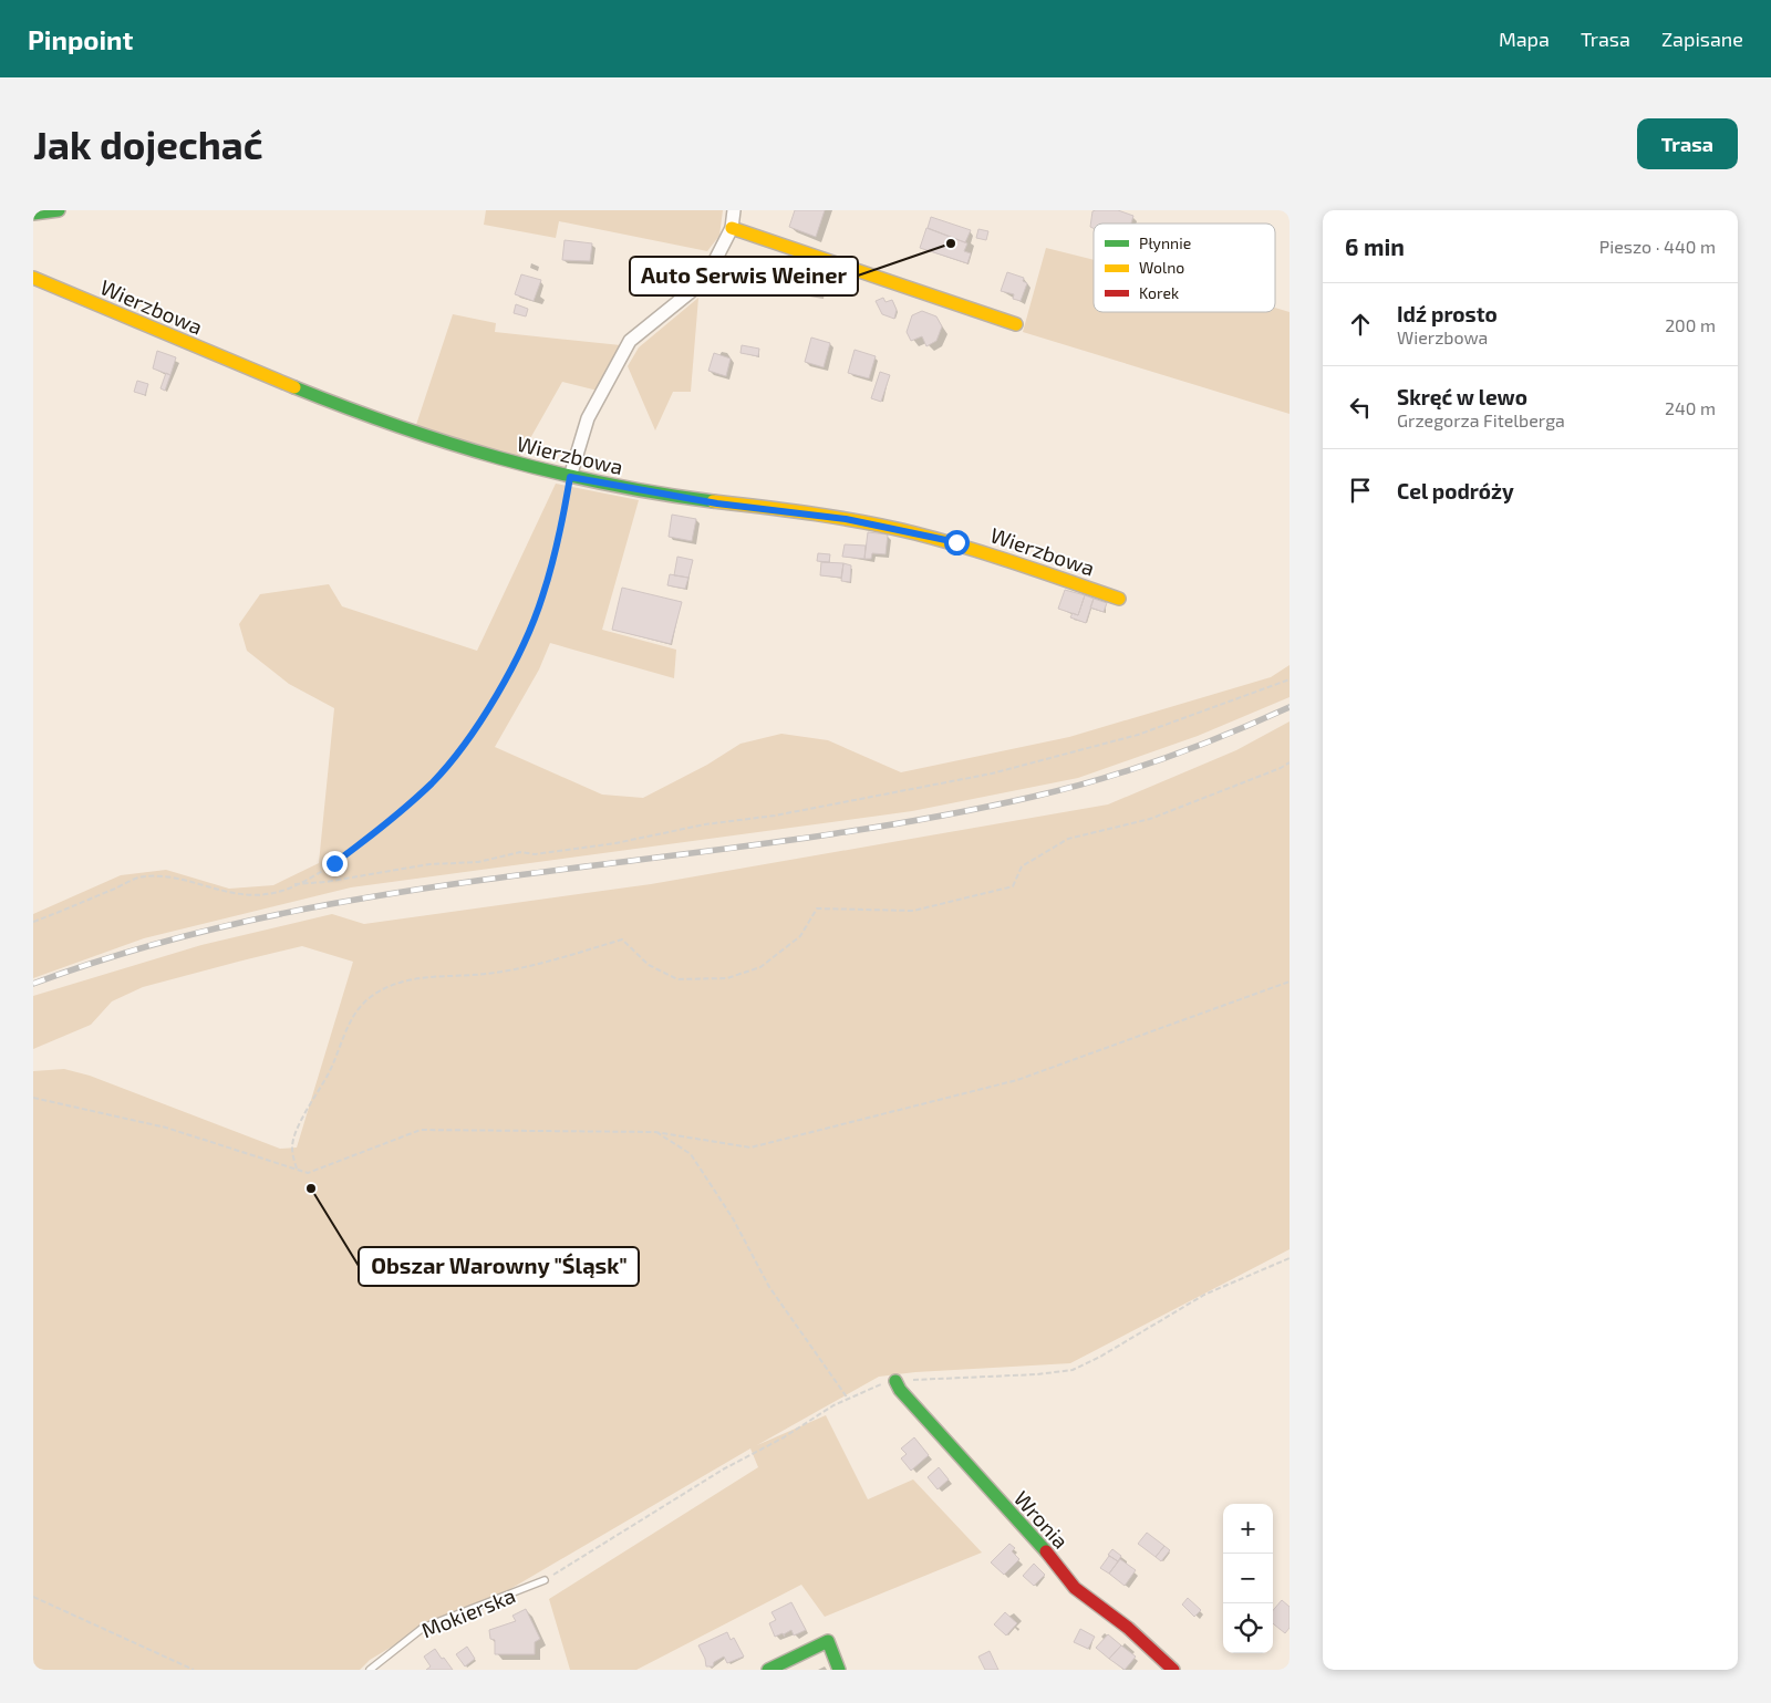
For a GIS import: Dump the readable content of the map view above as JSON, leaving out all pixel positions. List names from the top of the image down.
{
  "streets": {
    "street": ["Wierzbowa", "Wronia"],
    "lane": ["Mokierska"]
  },
  "places": ["Auto Serwis Weiner", "Obszar Warowny \"Śląsk\""],
  "legend": ["Płynnie", "Wolno", "Korek"],
  "page": {
    "header": "Pinpoint",
    "nav": ["Mapa", "Trasa", "Zapisane"],
    "buttons": "Trasa",
    "title": "Jak dojechać",
    "heading": ["6 min", "Pieszo · 440 m"],
    "list": [
      ["Idź prosto", "Wierzbowa", "200 m"],
      ["Skręć w lewo", "Grzegorza Fitelberga", "240 m"],
      "Cel podróży"
    ],
    "map_buttons": ["+", "−"]
  }
}
